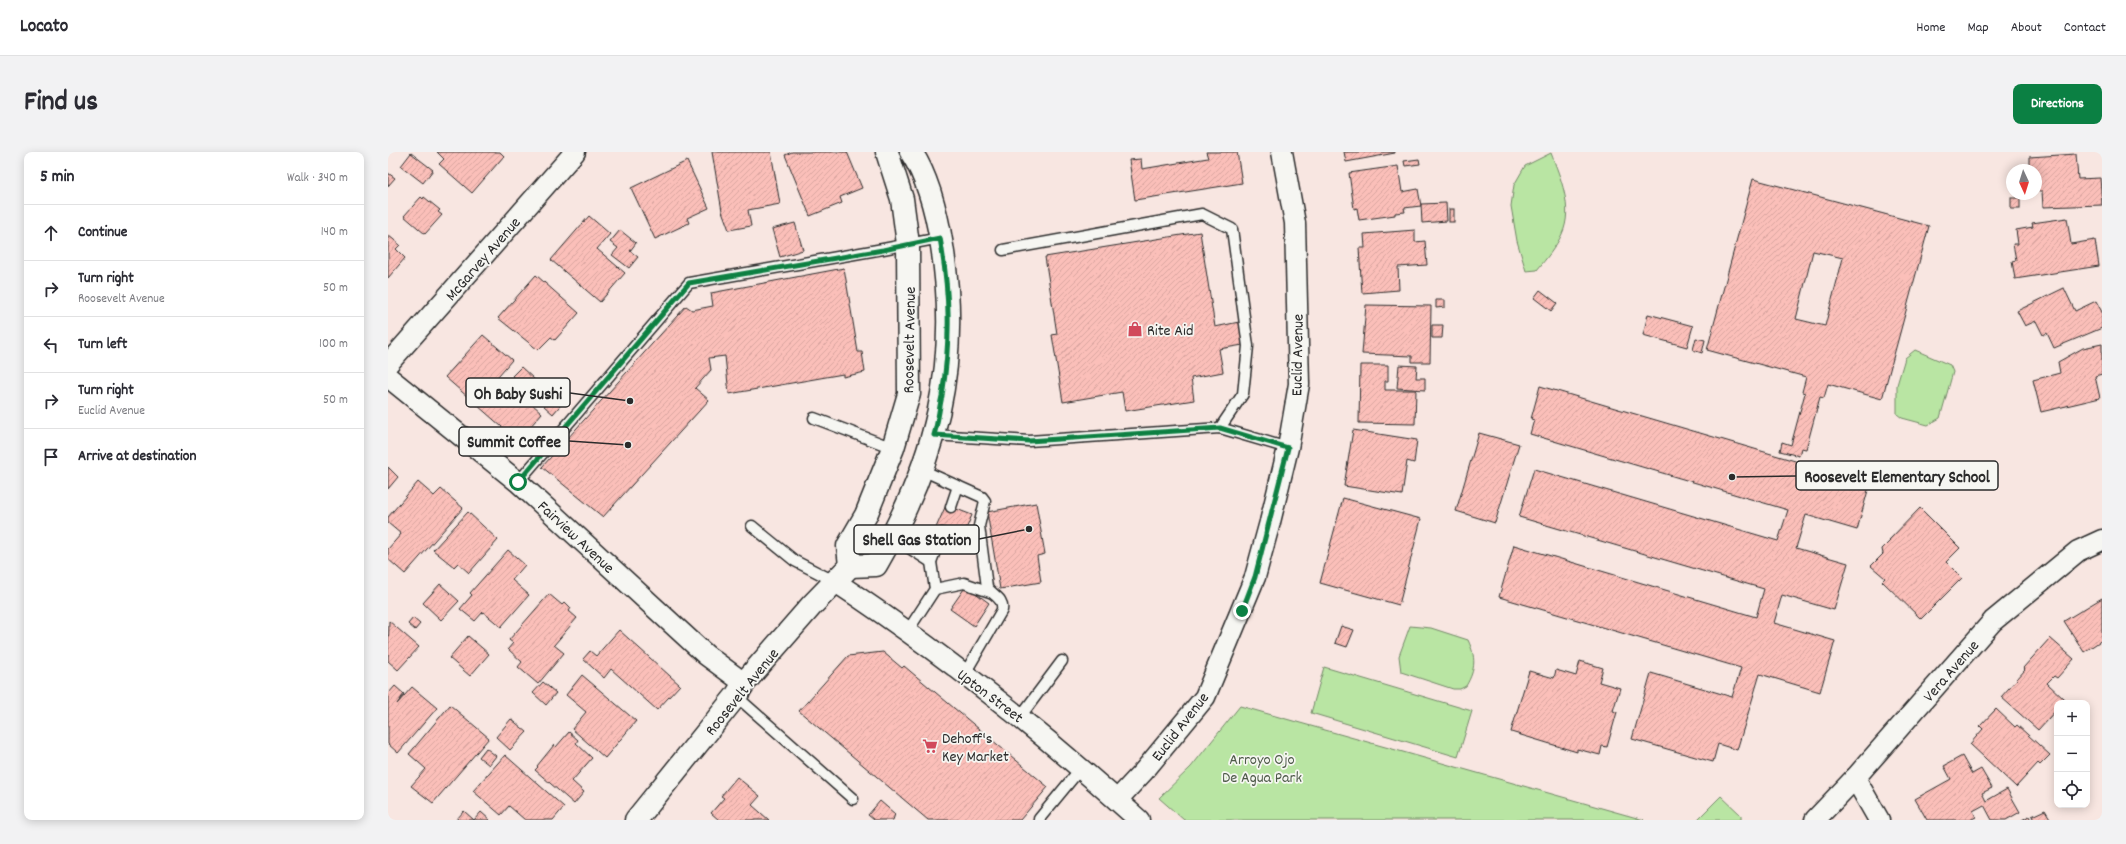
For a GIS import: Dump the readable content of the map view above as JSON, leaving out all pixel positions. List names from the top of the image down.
{
  "streets": {
    "street": [
      "McGarvey Avenue",
      "Roosevelt Avenue",
      "Euclid Avenue",
      "Fairview Avenue",
      "Vera Avenue",
      "Upton Street"
    ]
  },
  "crossings": [
    ["Roosevelt Avenue", "Fairview Avenue"],
    ["Roosevelt Avenue", "Upton Street"],
    ["Euclid Avenue", "Upton Street"]
  ],
  "parks": ["Arroyo Ojo De Agua Park"],
  "places": {
    "shop": ["Rite Aid"],
    "other": [
      "Oh Baby Sushi",
      "Summit Coffee",
      "Roosevelt Elementary School",
      "Shell Gas Station"
    ],
    "supermarket": ["Dehoff's Key Market"]
  },
  "north": "bottom",
  "page": {
    "header": "Locato",
    "nav": [
      "Home",
      "Map",
      "About",
      "Contact"
    ],
    "title": "Find us",
    "buttons": "Directions",
    "heading": ["5 min", "Walk · 340 m"],
    "list": [
      ["Continue", "140 m"],
      ["Turn right", "Roosevelt Avenue", "50 m"],
      ["Turn left", "100 m"],
      ["Turn right", "Euclid Avenue", "50 m"],
      "Arrive at destination"
    ],
    "map_buttons": ["+", "−"]
  }
}
